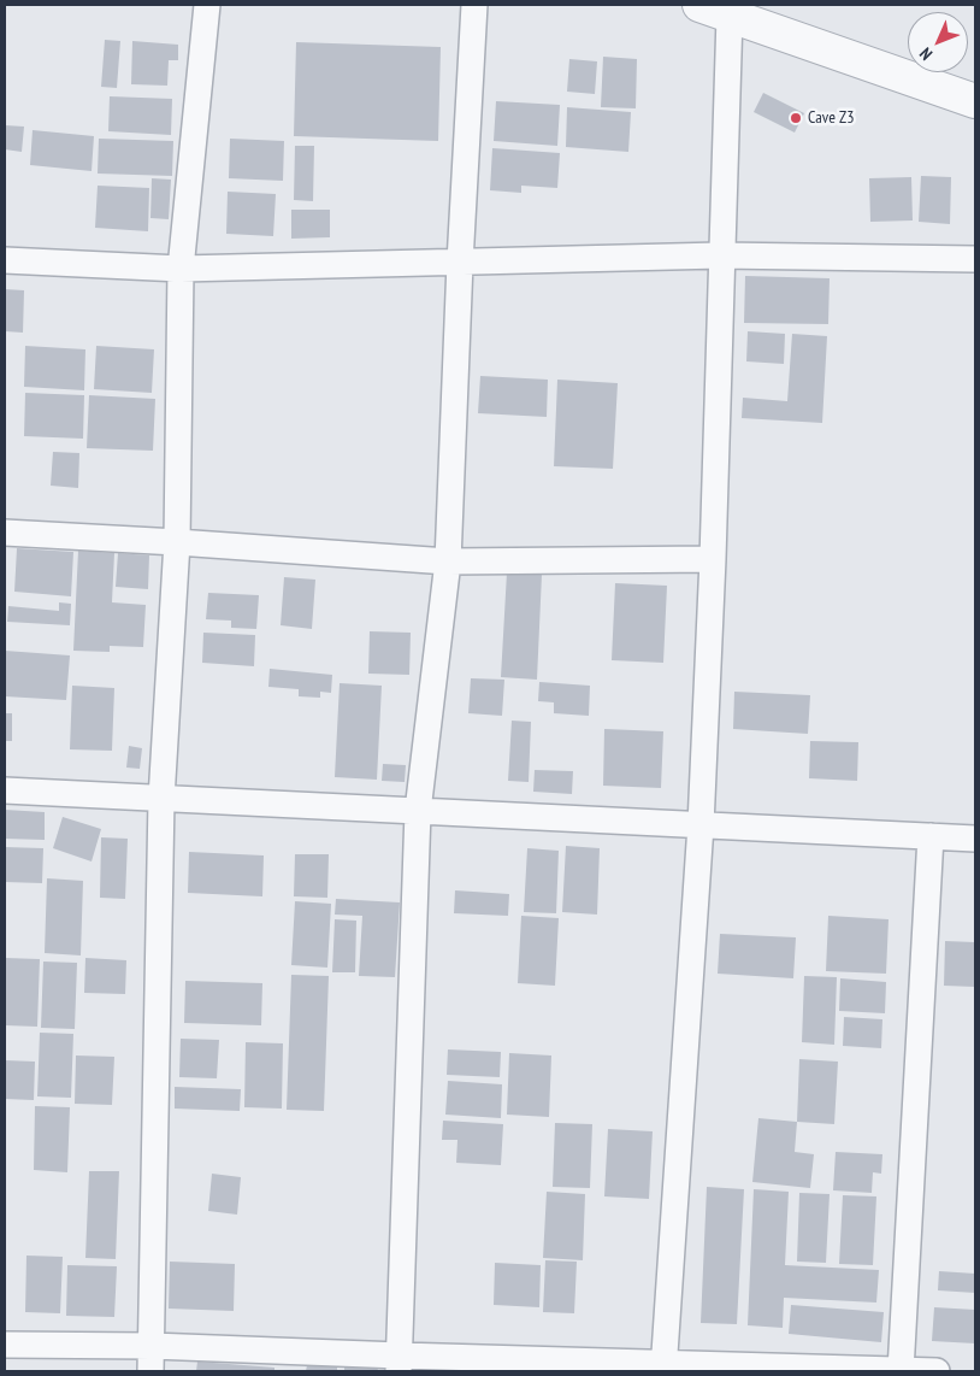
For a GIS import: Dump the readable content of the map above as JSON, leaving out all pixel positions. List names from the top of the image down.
{
  "places": ["Cave Z3"],
  "north": "bottom left"
}
